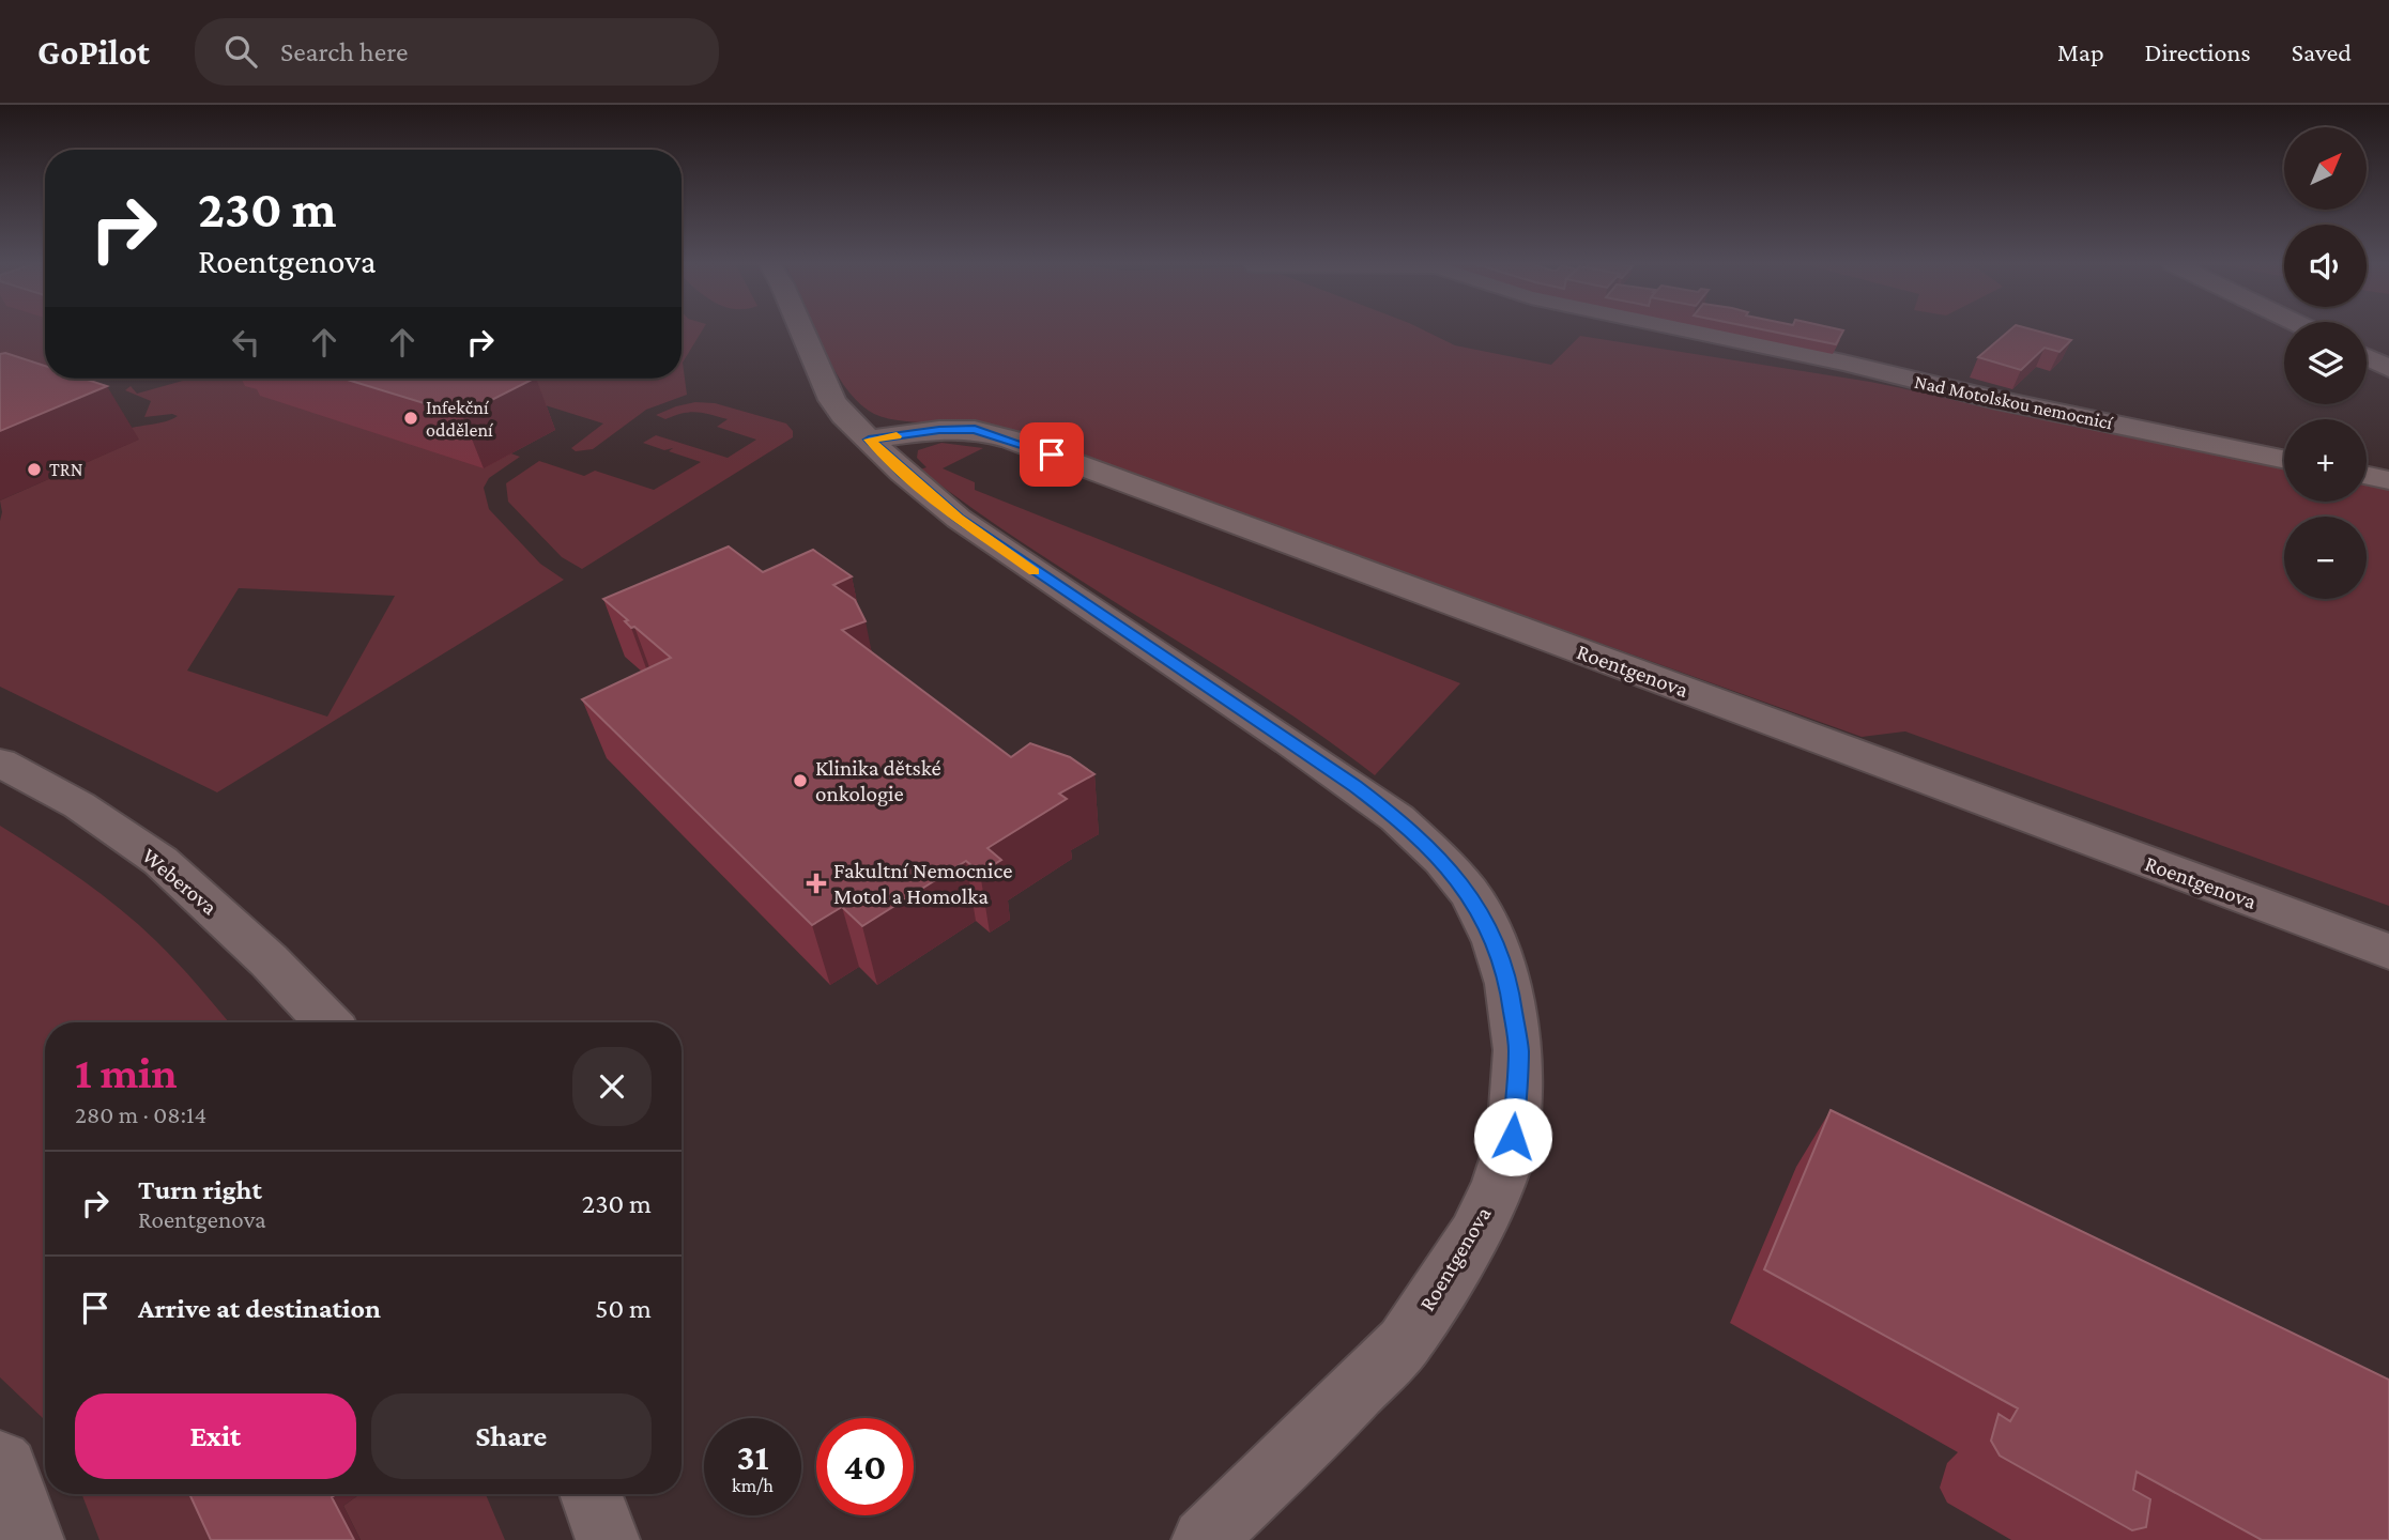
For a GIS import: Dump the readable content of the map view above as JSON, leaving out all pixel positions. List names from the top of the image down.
{
  "streets": {
    "street": ["Nad Motolskou nemocnicí", "Roentgenova", "Weberova"]
  },
  "places": {
    "other": ["Infekční oddělení", "TRN", "Klinika dětské onkologie"],
    "health": ["Fakultní Nemocnice Motol a Homolka"]
  },
  "north": "top right",
  "page": {
    "header": "GoPilot",
    "search": "Search here",
    "nav": ["Map", "Directions", "Saved"],
    "map_buttons": ["+", "−"],
    "turn": ["230 m", "Roentgenova"],
    "heading": ["1 min", "280 m · 08:14"],
    "list": [
      {
        "name": "Turn right",
        "note": "Roentgenova",
        "value": "230 m"
      },
      {
        "name": "Arrive at destination",
        "value": "50 m"
      }
    ],
    "buttons": ["Exit", "Share"],
    "speed": "31 km/h",
    "limit": "40"
  }
}
